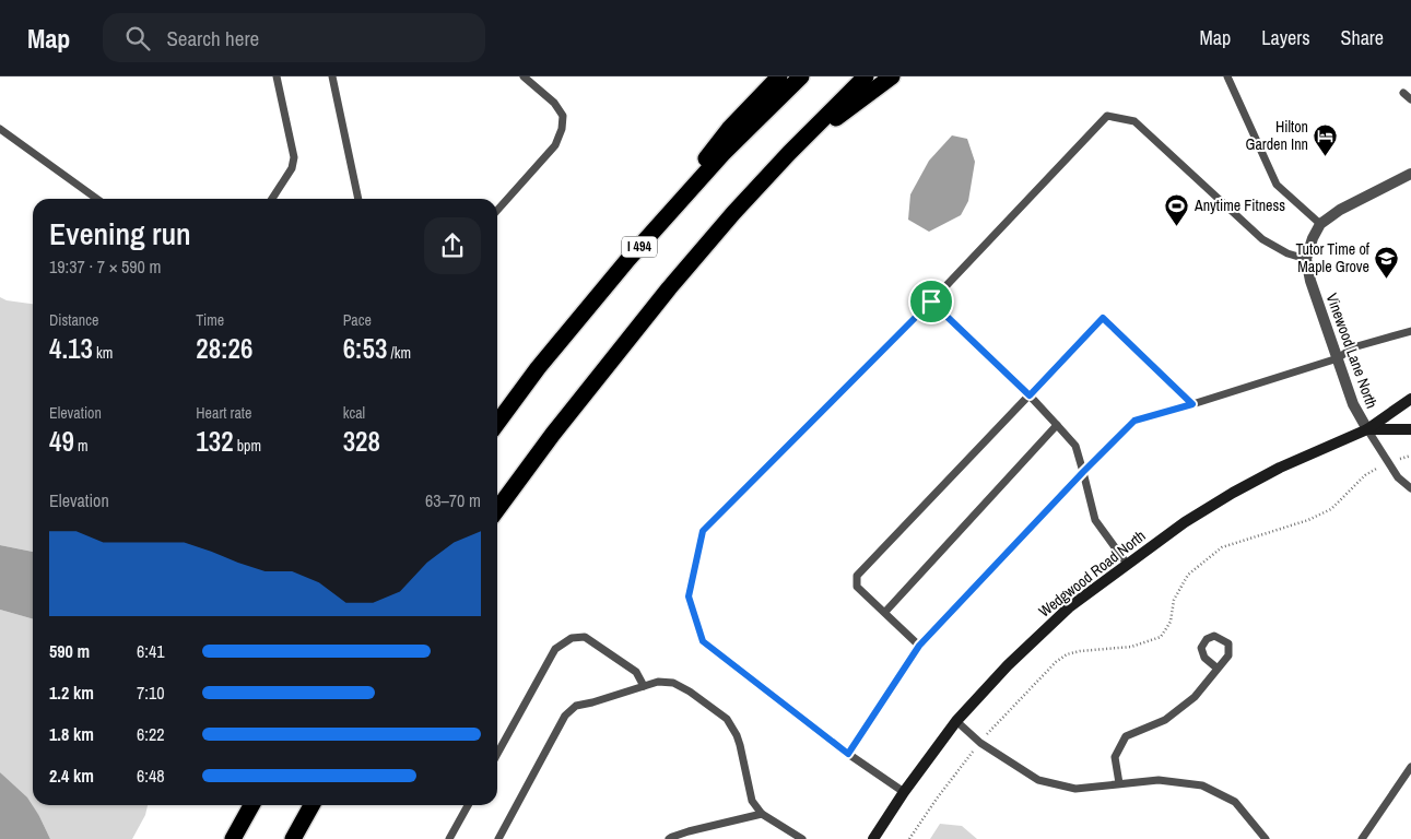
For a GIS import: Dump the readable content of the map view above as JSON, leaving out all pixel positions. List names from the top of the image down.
{
  "streets": {
    "highway": ["I 494"],
    "street": ["Vinewood Lane North", "Wedgwood Road North"]
  },
  "crossings": [
    ["Vinewood Lane North", "Wedgwood Road North"]
  ],
  "places": {
    "hotel": ["Hilton Garden Inn"],
    "sports": ["Anytime Fitness"],
    "school or university": ["Tutor Time of Maple Grove"]
  },
  "page": {
    "header": "Map",
    "search": "Search here",
    "nav": ["Map", "Layers", "Share"],
    "heading": ["Evening run", "19:37 · 7 × 590 m"],
    "stats": [
      ["Distance", "4.13 km"],
      ["Time", "28:26"],
      ["Pace", "6:53 /km"],
      ["Elevation", "49 m"],
      ["Heart rate", "132 bpm"],
      ["kcal", "328"]
    ],
    "chart": ["Elevation", "63–70 m"],
    "list": [
      {
        "name": "590 m",
        "note": "6:41"
      },
      {
        "name": "1.2 km",
        "note": "7:10"
      },
      {
        "name": "1.8 km",
        "note": "6:22"
      },
      {
        "name": "2.4 km",
        "note": "6:48"
      }
    ]
  }
}
